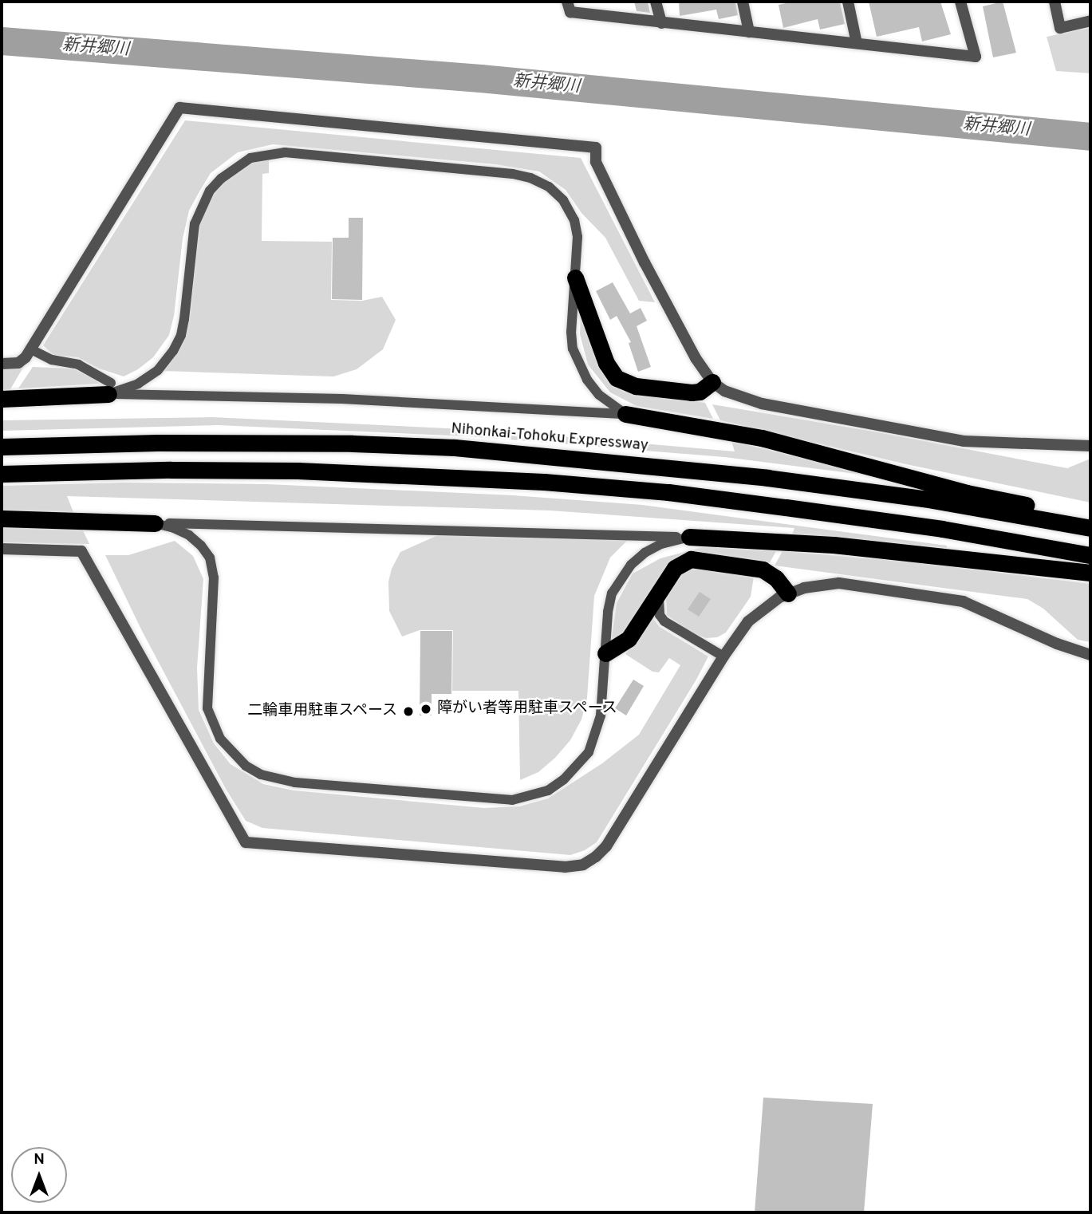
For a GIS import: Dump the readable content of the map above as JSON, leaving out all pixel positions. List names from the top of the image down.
{
  "streets": {
    "highway": ["Nihonkai-Tohoku Expressway"]
  },
  "water": ["新井郷川"],
  "places": ["障がい者等用駐車スペース", "二輪車用駐車スペース"],
  "north": "top"
}
